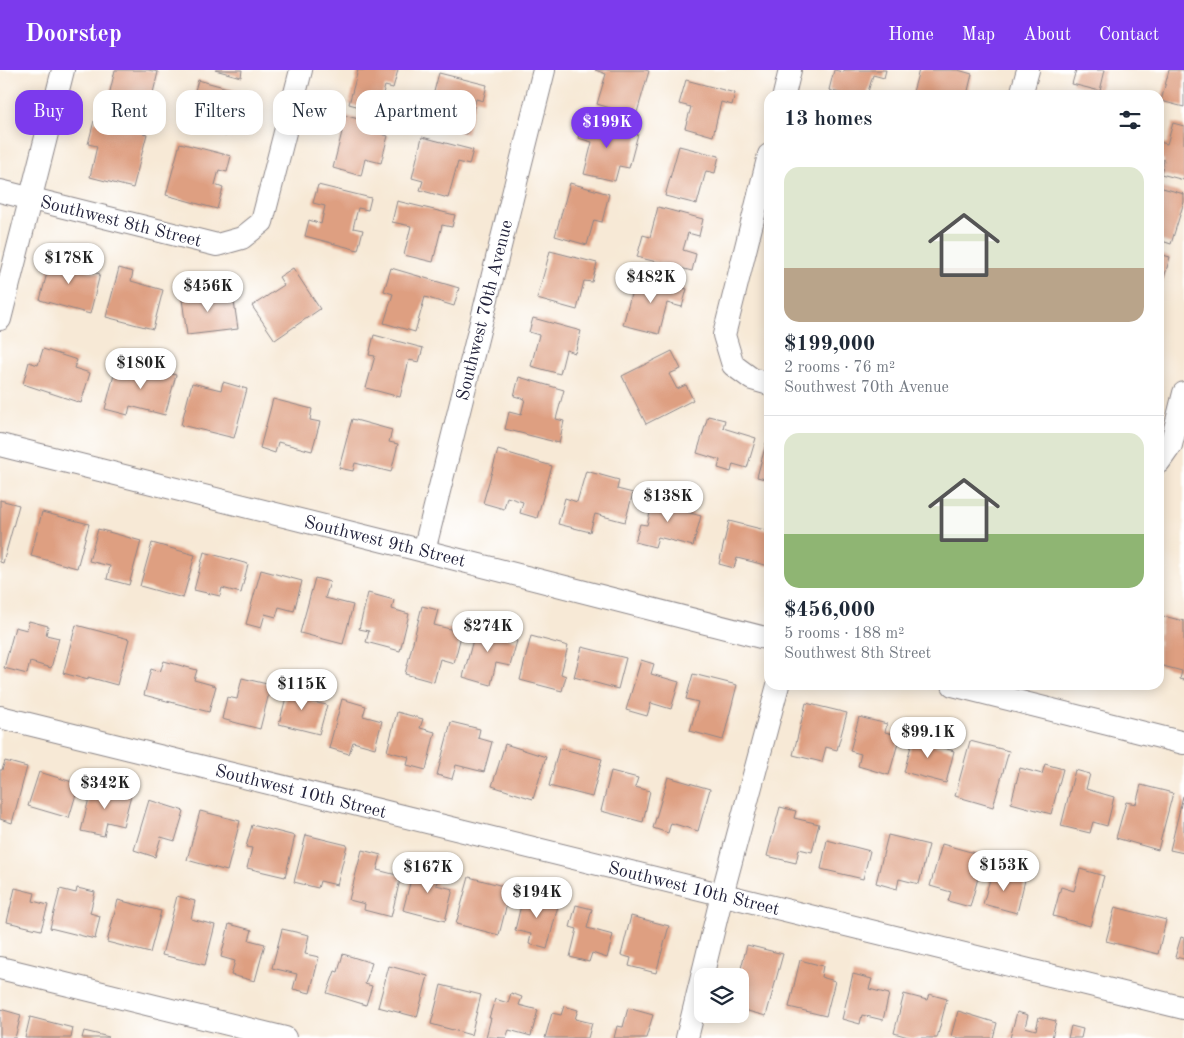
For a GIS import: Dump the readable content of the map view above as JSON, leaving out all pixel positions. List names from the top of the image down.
{
  "streets": {
    "street": [
      "Southwest 8th Street",
      "Southwest 70th Avenue",
      "Southwest 9th Street",
      "Southwest 10th Street"
    ]
  },
  "crossings": [
    ["Southwest 70th Avenue", "Southwest 9th Street"]
  ],
  "page": {
    "header": "Doorstep",
    "nav": [
      "Home",
      "Map",
      "About",
      "Contact"
    ],
    "chip": [
      "Buy",
      "Rent",
      "Filters",
      "New",
      "Apartment"
    ],
    "heading": "13 homes",
    "price": [
      "$199K",
      "$178K",
      "$482K",
      "$456K",
      "$180K",
      "$138K",
      "$274K",
      "$115K",
      "$99.1K",
      "$342K",
      "$153K",
      "$167K",
      "$194K"
    ],
    "list": [
      {
        "name": "$199,000",
        "note": "2 rooms · 76 m² · Southwest 70th Avenue"
      },
      {
        "name": "$456,000",
        "note": "5 rooms · 188 m² · Southwest 8th Street"
      }
    ]
  }
}
